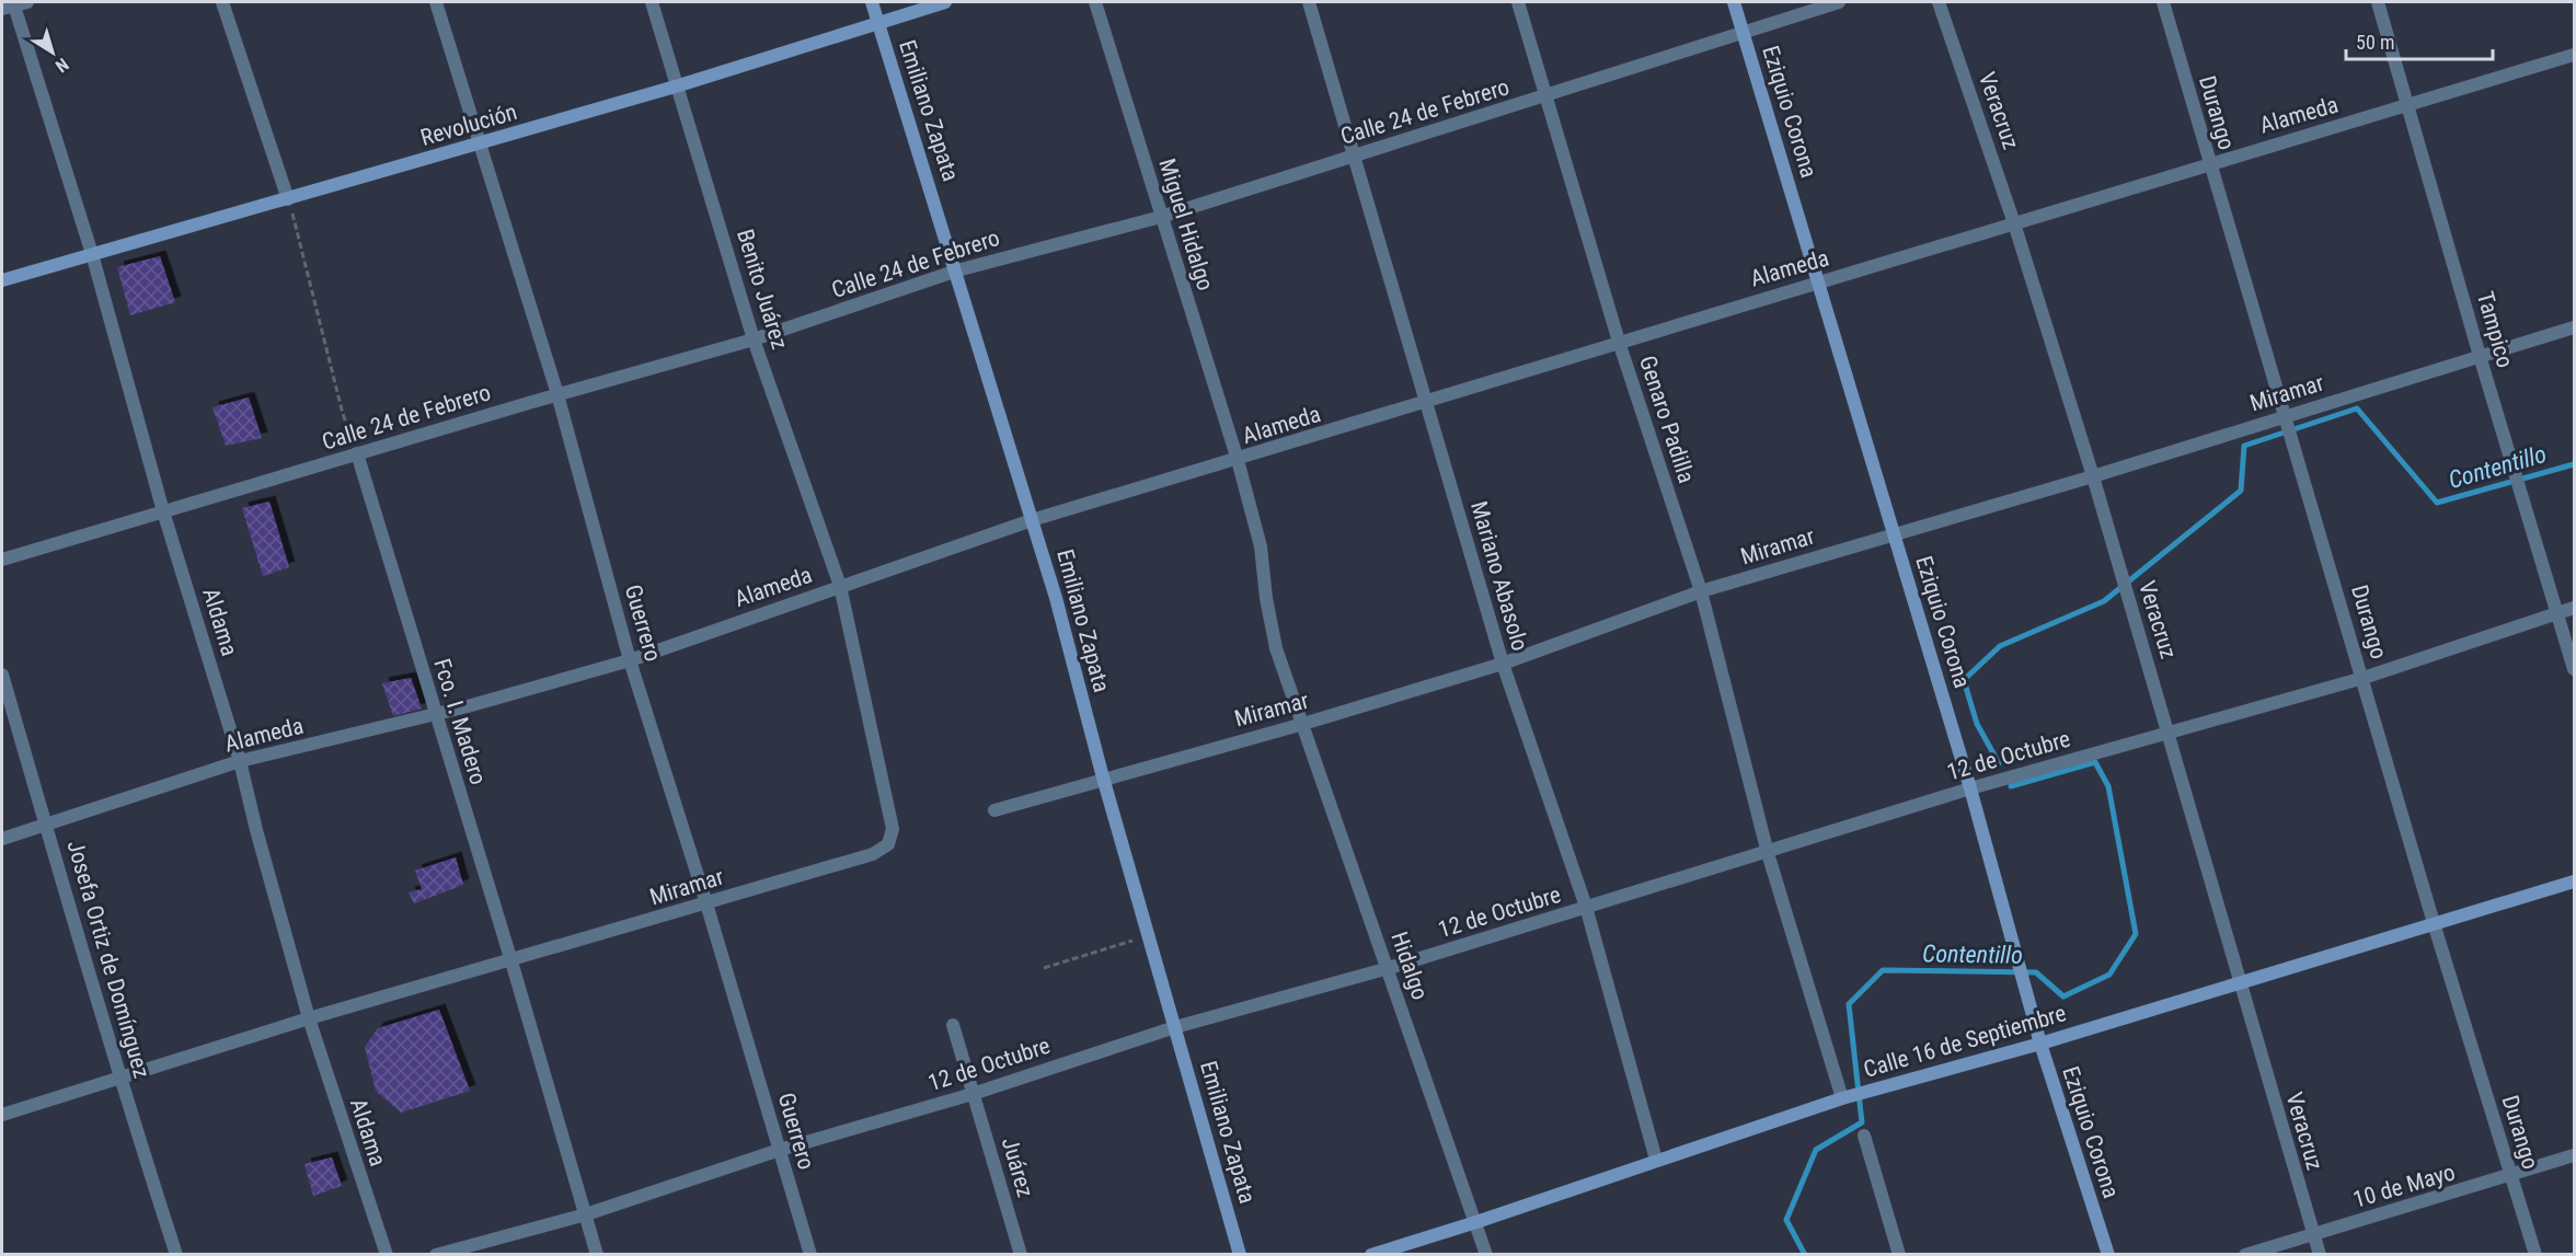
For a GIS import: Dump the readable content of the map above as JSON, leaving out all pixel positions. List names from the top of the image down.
{
  "streets": {
    "street": [
      "Emiliano Zapata",
      "Veracruz",
      "Calle 24 de Febrero",
      "Eziquio Corona",
      "Durango",
      "Alameda",
      "Revolución",
      "Miguel Hidalgo",
      "Benito Juárez",
      "Tampico",
      "Miramar",
      "Genaro Padilla",
      "Mariano Abasolo",
      "Aldama",
      "Guerrero",
      "Fco. I. Madero",
      "12 de Octubre",
      "Josefa Ortiz de Domínguez",
      "Hidalgo",
      "Calle 16 de Septiembre",
      "Juárez",
      "10 de Mayo"
    ]
  },
  "crossings": [
    ["Emiliano Zapata", "Calle 24 de Febrero"],
    ["Emiliano Zapata", "Alameda"],
    ["Emiliano Zapata", "Revolución"],
    ["Emiliano Zapata", "Miramar"],
    ["Emiliano Zapata", "12 de Octubre"],
    ["Veracruz", "Alameda"],
    ["Veracruz", "Miramar"],
    ["Veracruz", "12 de Octubre"],
    ["Veracruz", "Calle 16 de Septiembre"],
    ["Veracruz", "10 de Mayo"],
    ["Calle 24 de Febrero", "Eziquio Corona"],
    ["Calle 24 de Febrero", "Miguel Hidalgo"],
    ["Calle 24 de Febrero", "Benito Juárez"],
    ["Calle 24 de Febrero", "Genaro Padilla"],
    ["Calle 24 de Febrero", "Mariano Abasolo"],
    ["Calle 24 de Febrero", "Aldama"],
    ["Calle 24 de Febrero", "Guerrero"],
    ["Calle 24 de Febrero", "Fco. I. Madero"],
    ["Eziquio Corona", "Alameda"],
    ["Eziquio Corona", "Miramar"],
    ["Eziquio Corona", "12 de Octubre"],
    ["Eziquio Corona", "Calle 16 de Septiembre"],
    ["Durango", "Alameda"],
    ["Durango", "Miramar"],
    ["Durango", "12 de Octubre"],
    ["Durango", "Calle 16 de Septiembre"],
    ["Durango", "10 de Mayo"],
    ["Alameda", "Miguel Hidalgo"],
    ["Alameda", "Benito Juárez"],
    ["Alameda", "Tampico"],
    ["Alameda", "Miramar"],
    ["Alameda", "Genaro Padilla"],
    ["Alameda", "Mariano Abasolo"],
    ["Alameda", "Aldama"],
    ["Alameda", "Guerrero"],
    ["Alameda", "Fco. I. Madero"],
    ["Alameda", "Josefa Ortiz de Domínguez"],
    ["Revolución", "Benito Juárez"],
    ["Revolución", "Aldama"],
    ["Revolución", "Guerrero"],
    ["Miguel Hidalgo", "Miramar"],
    ["Miguel Hidalgo", "Hidalgo"],
    ["Benito Juárez", "Miramar"],
    ["Tampico", "Miramar"],
    ["Tampico", "12 de Octubre"],
    ["Miramar", "Genaro Padilla"],
    ["Miramar", "Mariano Abasolo"],
    ["Miramar", "Aldama"],
    ["Miramar", "Guerrero"],
    ["Miramar", "Fco. I. Madero"],
    ["Miramar", "Josefa Ortiz de Domínguez"],
    ["Miramar", "Hidalgo"],
    ["Genaro Padilla", "12 de Octubre"],
    ["Genaro Padilla", "Calle 16 de Septiembre"],
    ["Mariano Abasolo", "12 de Octubre"],
    ["Mariano Abasolo", "Calle 16 de Septiembre"],
    ["Guerrero", "12 de Octubre"],
    ["Fco. I. Madero", "12 de Octubre"],
    ["12 de Octubre", "Hidalgo"],
    ["12 de Octubre", "Juárez"],
    ["Hidalgo", "Calle 16 de Septiembre"]
  ],
  "water": ["Contentillo"],
  "scale_bar": "50 m",
  "north": "bottom right"
}
